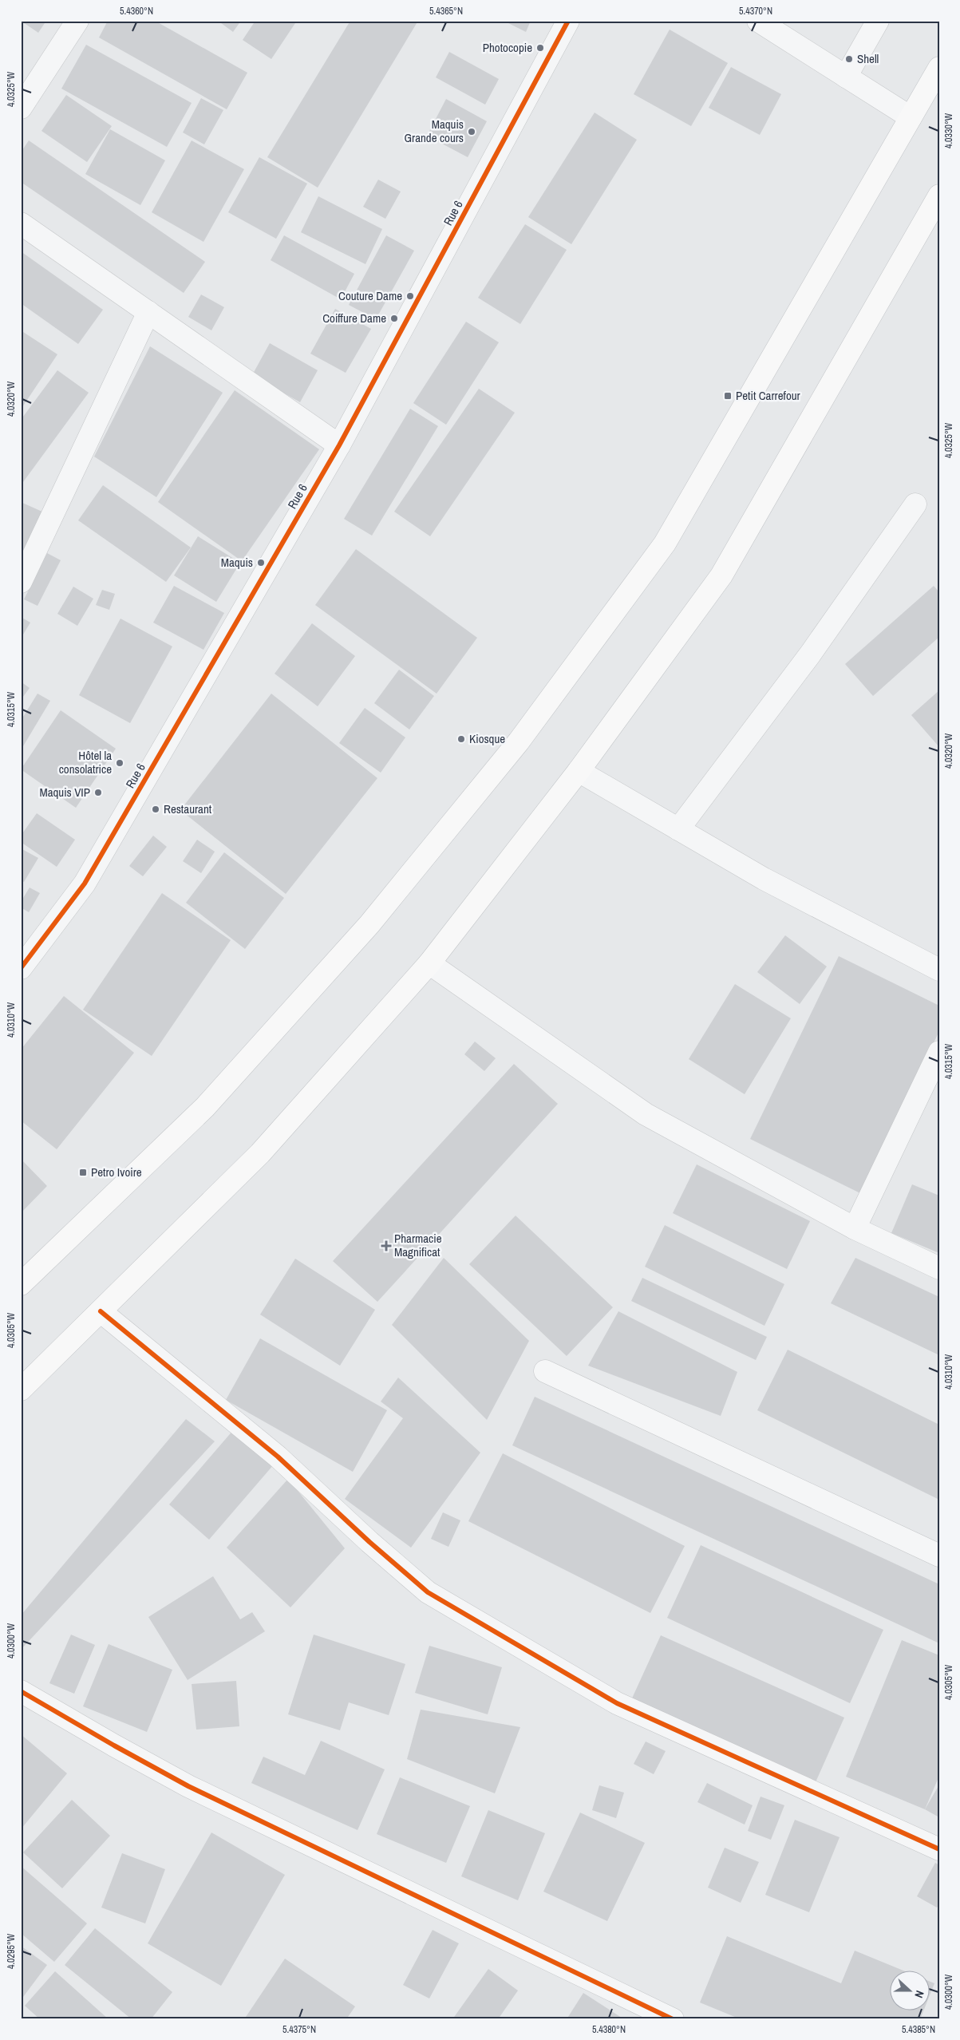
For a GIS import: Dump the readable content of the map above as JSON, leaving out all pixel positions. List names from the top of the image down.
{
  "streets": {
    "street": ["Rue 6"]
  },
  "places": {
    "other": [
      "Photocopie",
      "Shell",
      "Maquis Grande cours",
      "Couture Dame",
      "Coiffure Dame",
      "Maquis",
      "Kiosque",
      "Hôtel la consolatrice",
      "Maquis VIP",
      "Restaurant"
    ],
    "transit": ["Petit Carrefour", "Petro Ivoire"],
    "health": ["Pharmacie Magnificat"]
  },
  "north": "right",
  "coordinates": [
    "5.4360°N",
    "5.4365°N",
    "5.4370°N",
    "4.0325°W",
    "4.0330°W",
    "4.0320°W",
    "4.0315°W",
    "4.0310°W",
    "4.0305°W",
    "4.0300°W",
    "4.0295°W",
    "5.4375°N",
    "5.4380°N",
    "5.4385°N"
  ]
}
